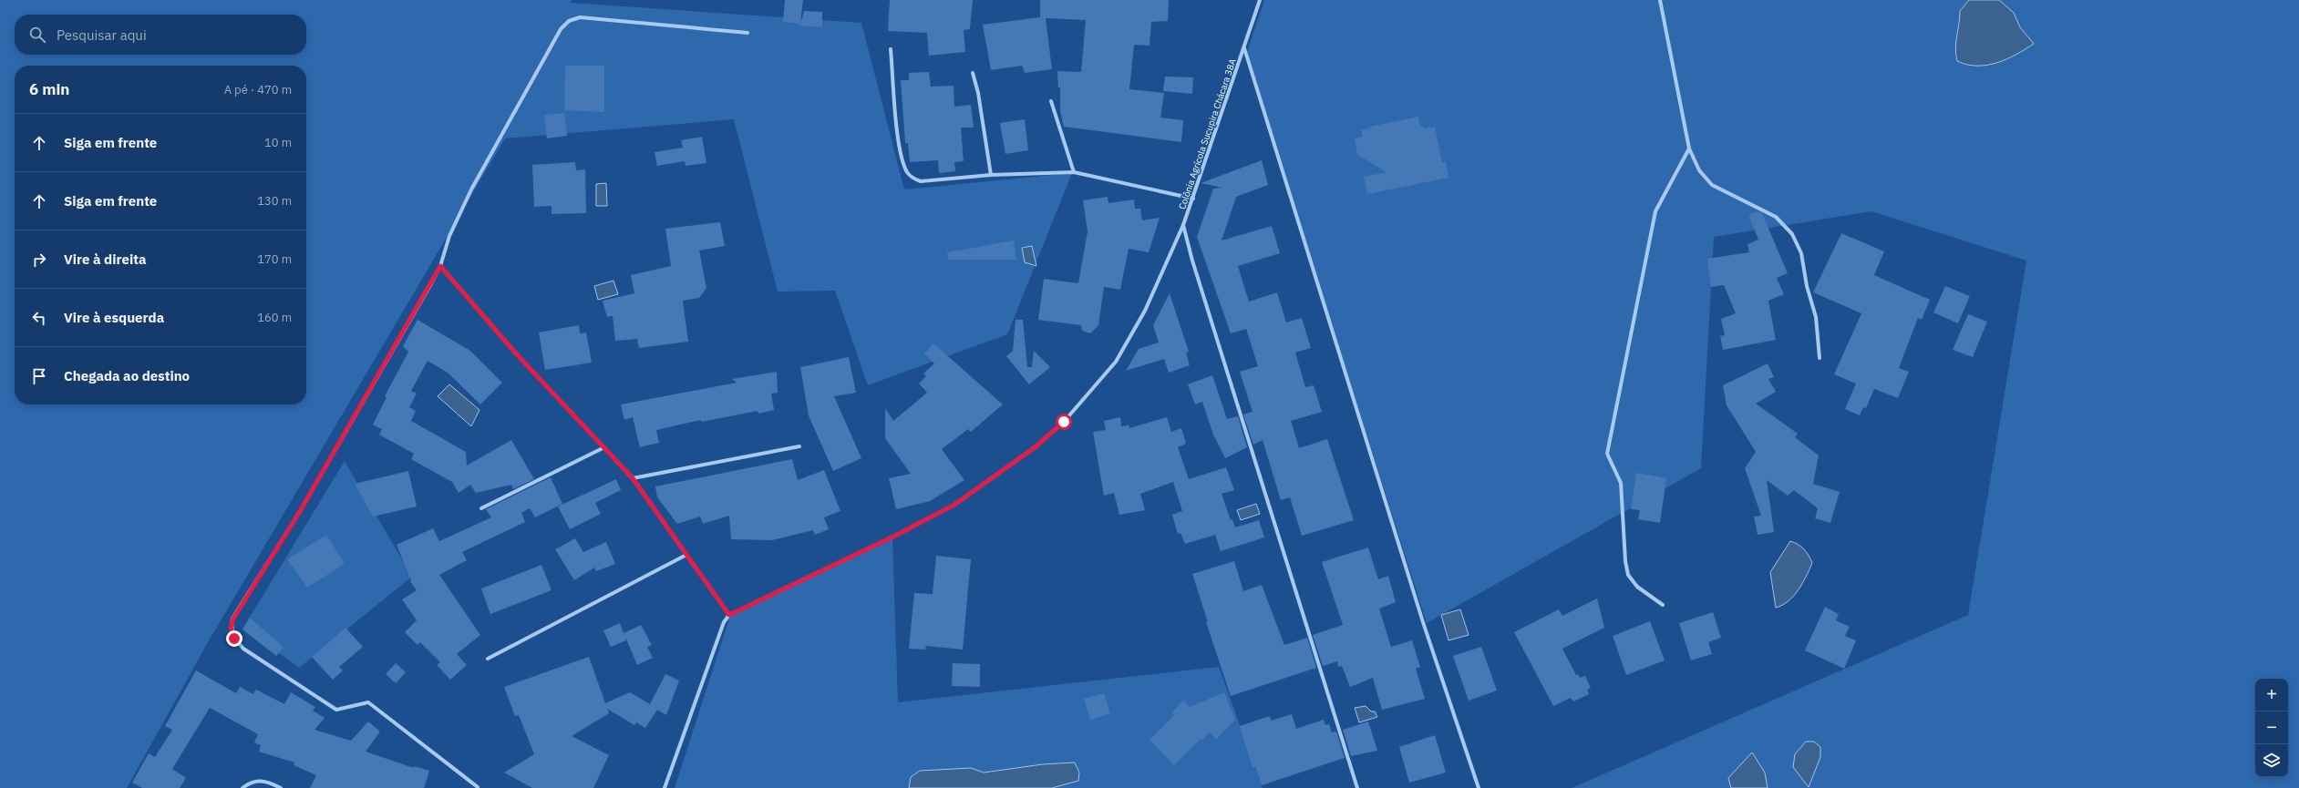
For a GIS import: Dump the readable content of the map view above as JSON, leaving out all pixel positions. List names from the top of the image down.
{
  "streets": {
    "street": ["Colônia Agrícola Sucupira Chácara 38A"]
  },
  "page": {
    "search": "Pesquisar aqui",
    "heading": ["6 min", "A pé · 470 m"],
    "list": [
      ["Siga em frente", "10 m"],
      ["Siga em frente", "130 m"],
      ["Vire à direita", "170 m"],
      ["Vire à esquerda", "160 m"],
      "Chegada ao destino"
    ],
    "map_buttons": ["+", "−"]
  }
}
